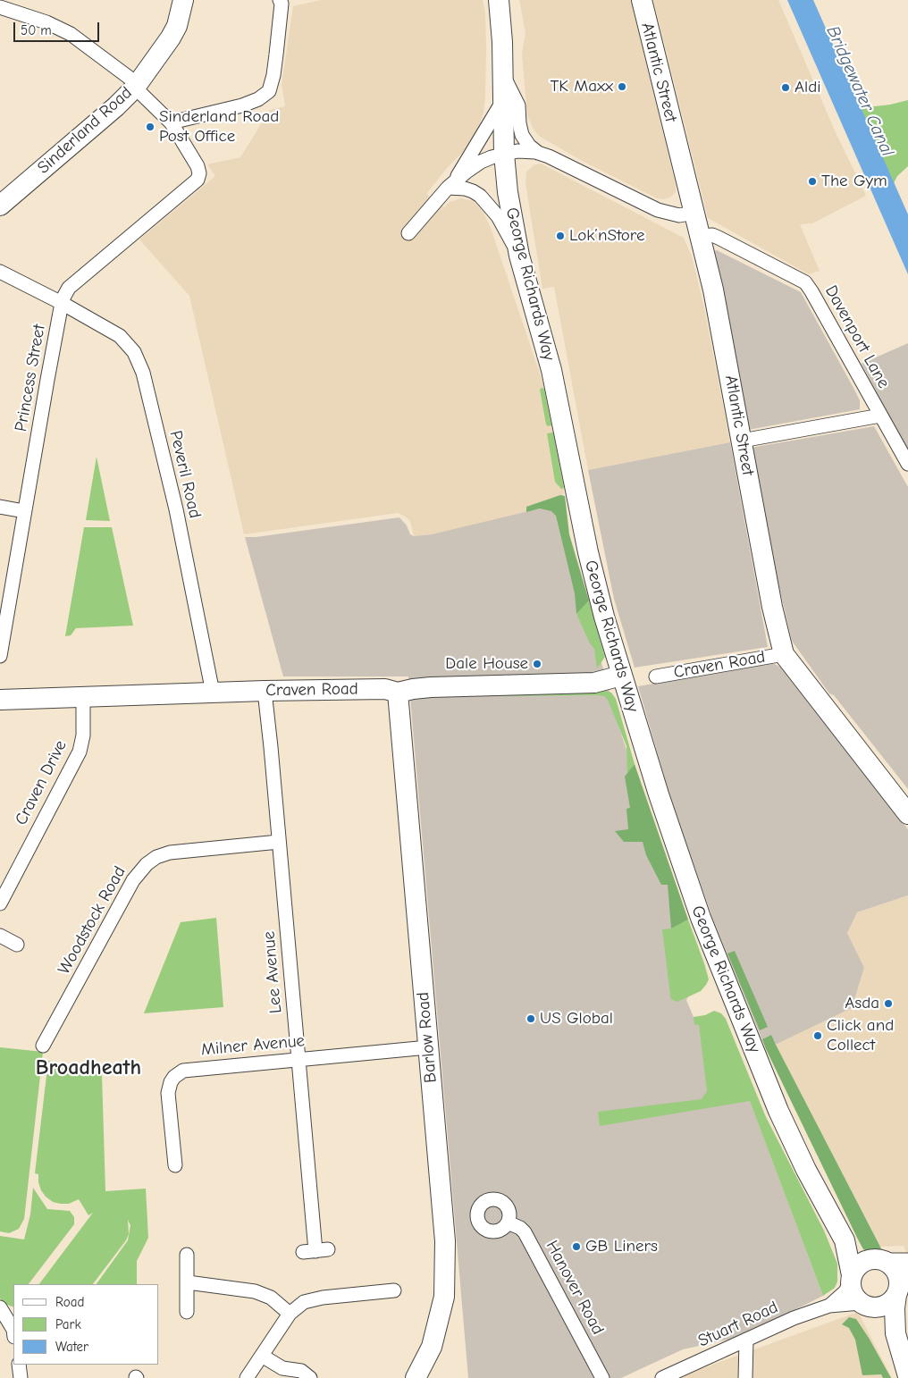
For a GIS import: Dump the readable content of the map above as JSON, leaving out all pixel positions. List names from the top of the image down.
{
  "streets": {
    "street": [
      "Atlantic Street",
      "Sinderland Road",
      "George Richards Way",
      "Davenport Lane",
      "Princess Street",
      "Peveril Road",
      "Craven Road",
      "Craven Drive",
      "Woodstock Road",
      "Lee Avenue",
      "Barlow Road",
      "Milner Avenue",
      "Hanover Road",
      "Stuart Road"
    ]
  },
  "crossings": [
    ["Atlantic Street", "Davenport Lane"],
    ["Atlantic Street", "Craven Road"],
    ["George Richards Way", "Craven Road"],
    ["George Richards Way", "Stuart Road"],
    ["Princess Street", "Peveril Road"],
    ["Peveril Road", "Craven Road"],
    ["Craven Road", "Craven Drive"],
    ["Craven Road", "Lee Avenue"],
    ["Craven Road", "Barlow Road"],
    ["Woodstock Road", "Lee Avenue"],
    ["Lee Avenue", "Milner Avenue"],
    ["Barlow Road", "Milner Avenue"]
  ],
  "districts": ["Broadheath"],
  "water": ["Bridgewater Canal"],
  "places": [
    "TK Maxx",
    "Aldi",
    "Sinderland Road Post Office",
    "The Gym",
    "Lok’nStore",
    "Dale House",
    "Asda",
    "US Global",
    "Click and Collect",
    "GB Liners"
  ],
  "legend": ["Road", "Park", "Water"],
  "scale_bar": "50 m"
}
